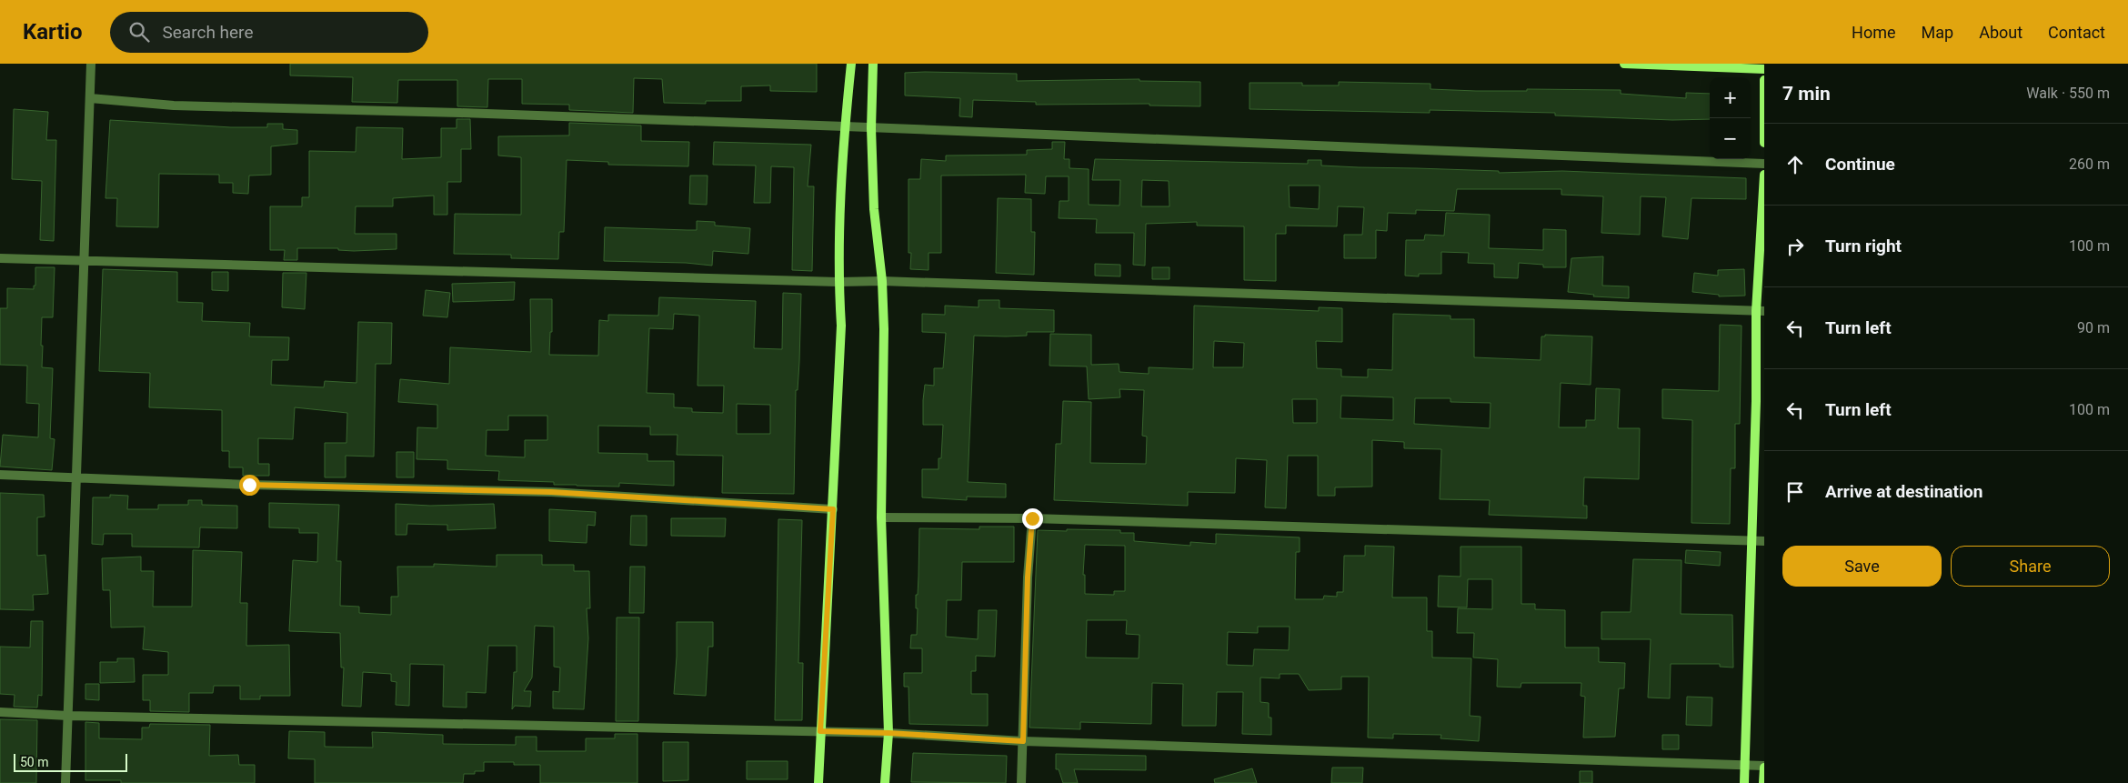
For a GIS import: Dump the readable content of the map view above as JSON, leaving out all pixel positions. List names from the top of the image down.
{
  "scale_bar": "50 m",
  "page": {
    "header": "Kartio",
    "search": "Search here",
    "nav": [
      "Home",
      "Map",
      "About",
      "Contact"
    ],
    "heading": ["7 min", "Walk · 550 m"],
    "map_buttons": ["+", "−"],
    "list": [
      ["Continue", "260 m"],
      ["Turn right", "100 m"],
      ["Turn left", "90 m"],
      ["Turn left", "100 m"],
      "Arrive at destination"
    ],
    "buttons": ["Save", "Share"],
    "scale": "50 m"
  }
}
